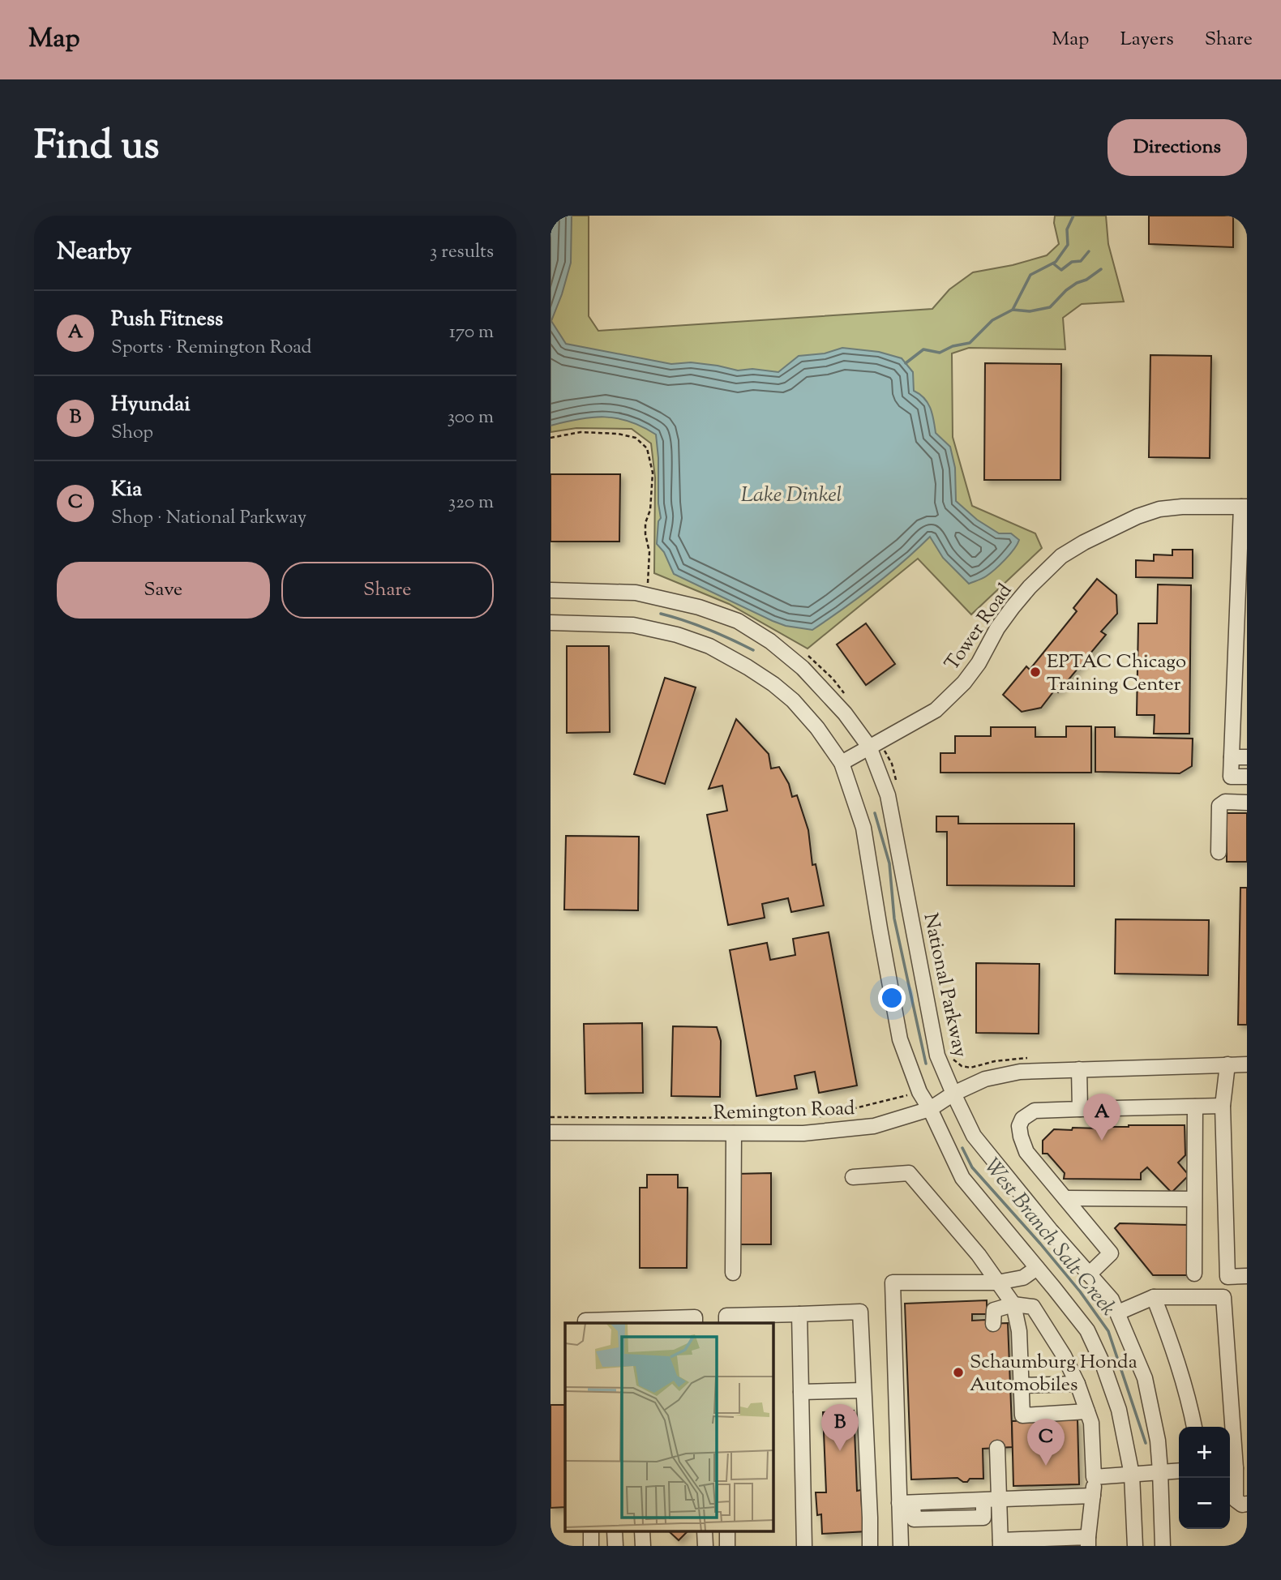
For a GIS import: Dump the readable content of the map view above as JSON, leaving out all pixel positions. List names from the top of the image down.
{
  "streets": {
    "street": ["Tower Road", "National Parkway", "Remington Road"]
  },
  "crossings": [
    ["Tower Road", "National Parkway"],
    ["National Parkway", "Remington Road"]
  ],
  "water": ["Lake Dinkel", "West Branch Salt Creek"],
  "places": ["EPTAC Chicago Training Center", "Schaumburg Honda Automobiles"],
  "page": {
    "header": "Map",
    "nav": ["Map", "Layers", "Share"],
    "title": "Find us",
    "buttons": [
      "Directions",
      ["Save", "Share"]
    ],
    "heading": ["Nearby", "3 results"],
    "list": [
      {
        "mark": "A",
        "name": "Push Fitness",
        "note": "Sports · Remington Road",
        "value": "170 m"
      },
      {
        "mark": "B",
        "name": "Hyundai",
        "note": "Shop",
        "value": "300 m"
      },
      {
        "mark": "C",
        "name": "Kia",
        "note": "Shop · National Parkway",
        "value": "320 m"
      }
    ],
    "pins": ["A", "B", "C"],
    "map_buttons": ["+", "−"]
  }
}
